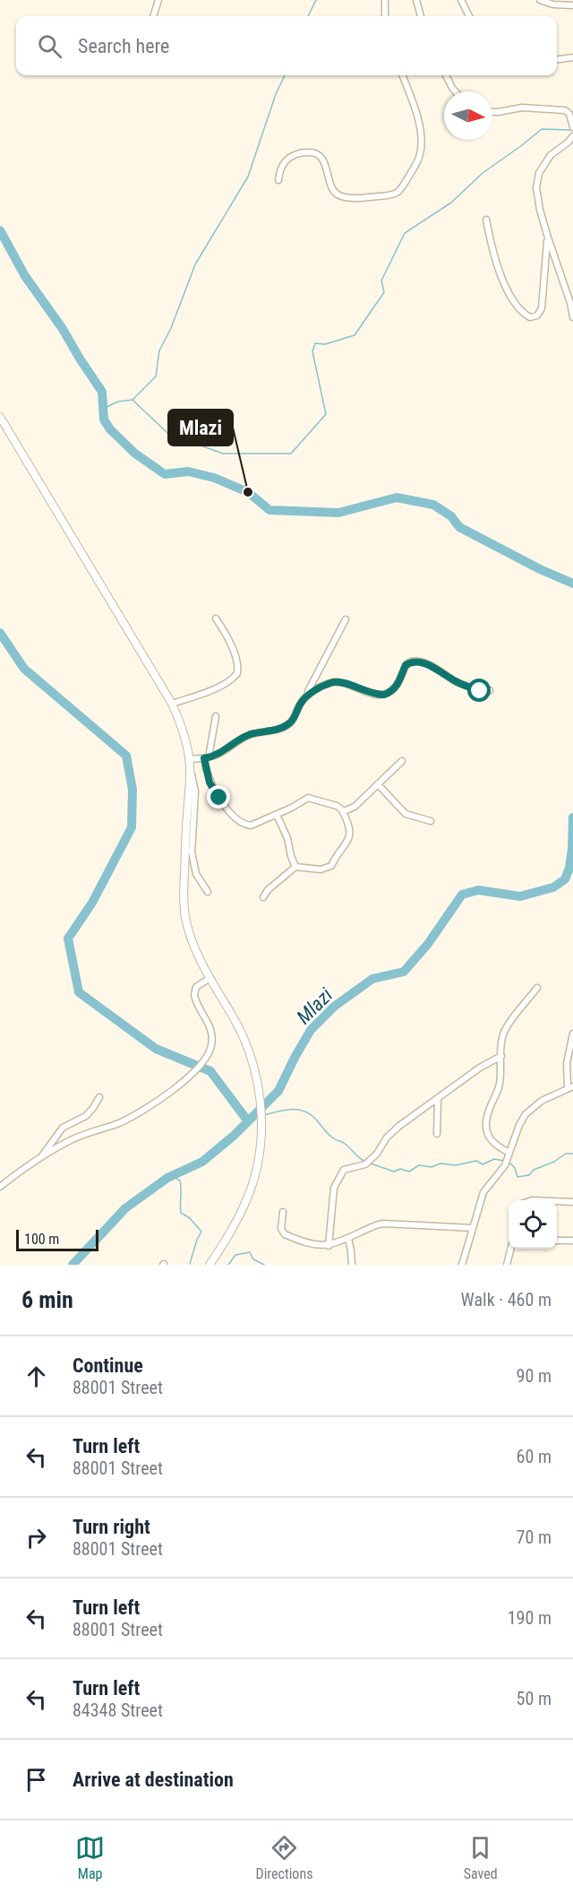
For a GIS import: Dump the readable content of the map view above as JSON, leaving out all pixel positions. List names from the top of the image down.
{
  "water": ["Mlazi"],
  "places": ["Mlazi"],
  "scale_bar": "100 m",
  "north": "right",
  "page": {
    "search": "Search here",
    "scale": "100 m",
    "heading": ["6 min", "Walk · 460 m"],
    "list": [
      ["Continue", "88001 Street", "90 m"],
      ["Turn left", "88001 Street", "60 m"],
      ["Turn right", "88001 Street", "70 m"],
      ["Turn left", "88001 Street", "190 m"],
      ["Turn left", "84348 Street", "50 m"],
      "Arrive at destination"
    ],
    "nav": ["Map", "Directions", "Saved"]
  }
}
